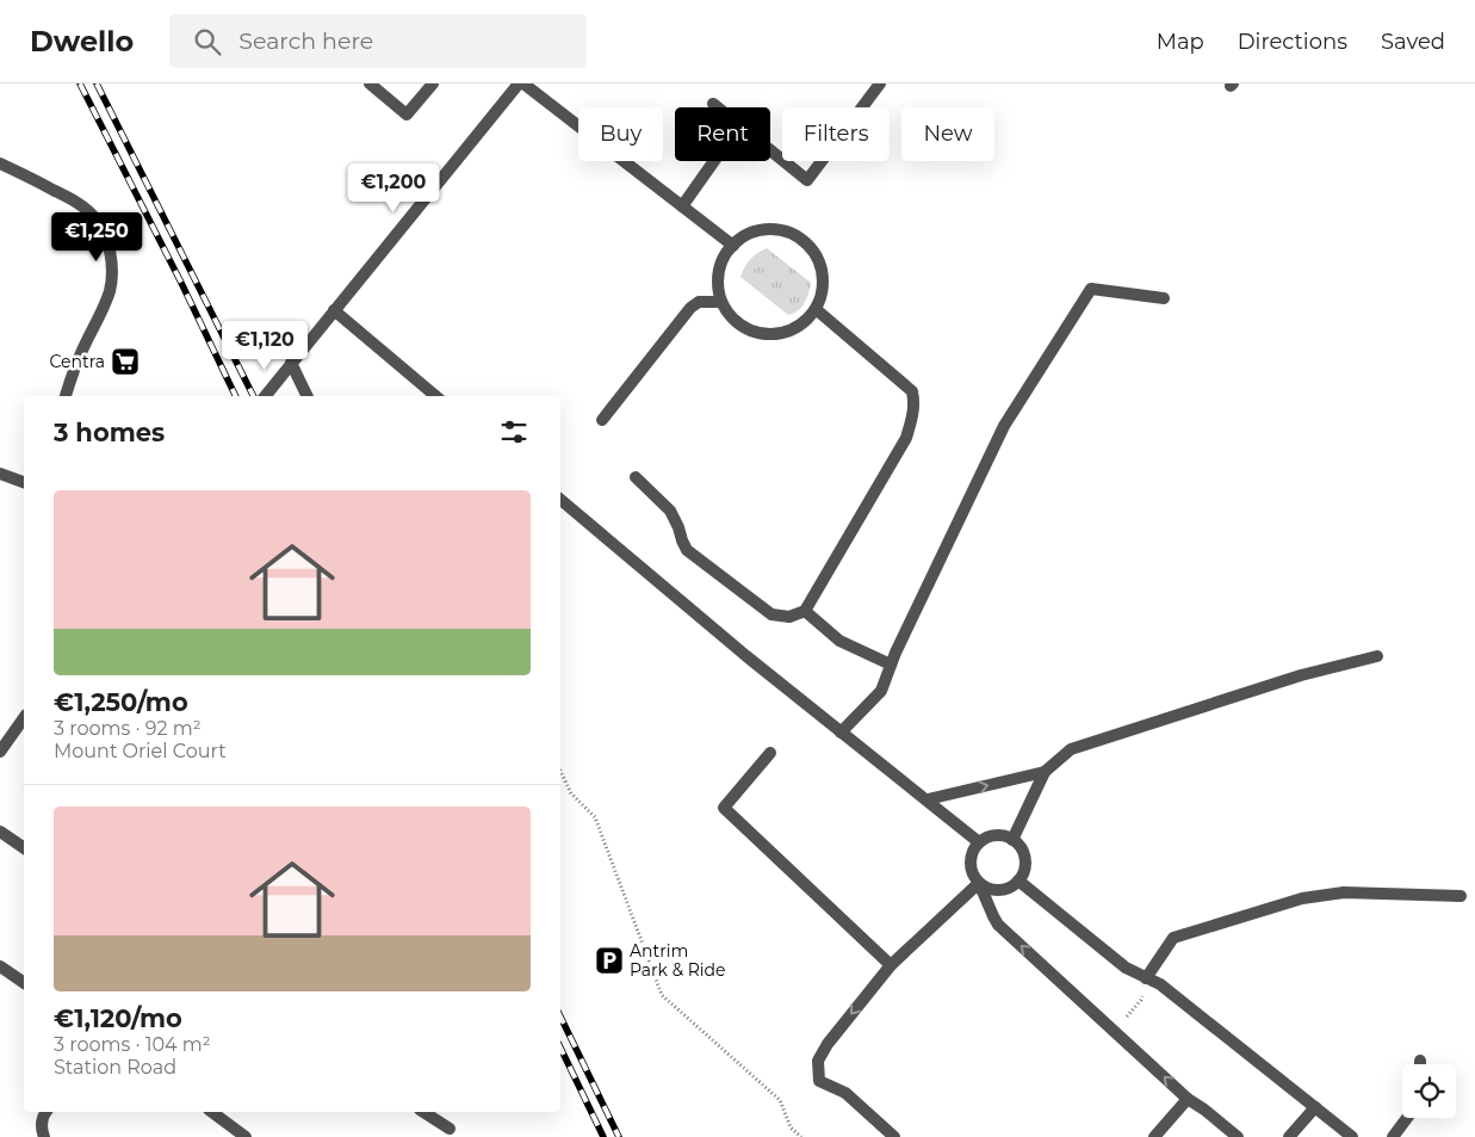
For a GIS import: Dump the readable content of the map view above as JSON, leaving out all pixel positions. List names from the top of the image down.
{
  "places": {
    "supermarket": ["Centra"],
    "parking": ["Antrim Park & Ride"]
  },
  "page": {
    "header": "Dwello",
    "search": "Search here",
    "nav": ["Map", "Directions", "Saved"],
    "chip": [
      "Buy",
      "Rent",
      "Filters",
      "New"
    ],
    "price": ["€1,200", "€1,250", "€1,120"],
    "heading": "3 homes",
    "list": [
      {
        "name": "€1,250/mo",
        "note": "3 rooms · 92 m² · Mount Oriel Court"
      },
      {
        "name": "€1,120/mo",
        "note": "3 rooms · 104 m² · Station Road"
      }
    ]
  }
}
